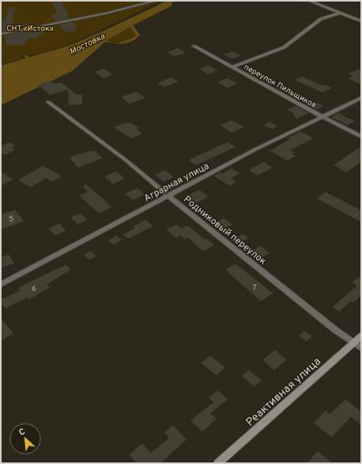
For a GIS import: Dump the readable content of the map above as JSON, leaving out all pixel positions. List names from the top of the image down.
{
  "streets": {
    "main road": ["Реактивная улица"],
    "street": ["переулок Пильщиков", "Аграрная улица", "Родниковый переулок"]
  },
  "crossings": [
    ["переулок Пильщиков", "Аграрная улица"],
    ["Аграрная улица", "Родниковый переулок"],
    ["Родниковый переулок", "Реактивная улица"]
  ],
  "water": ["Мостовка"],
  "parks": ["СНТ «Исток»"],
  "house_numbers": ["5", "7", "6"],
  "north": "top left"
}
